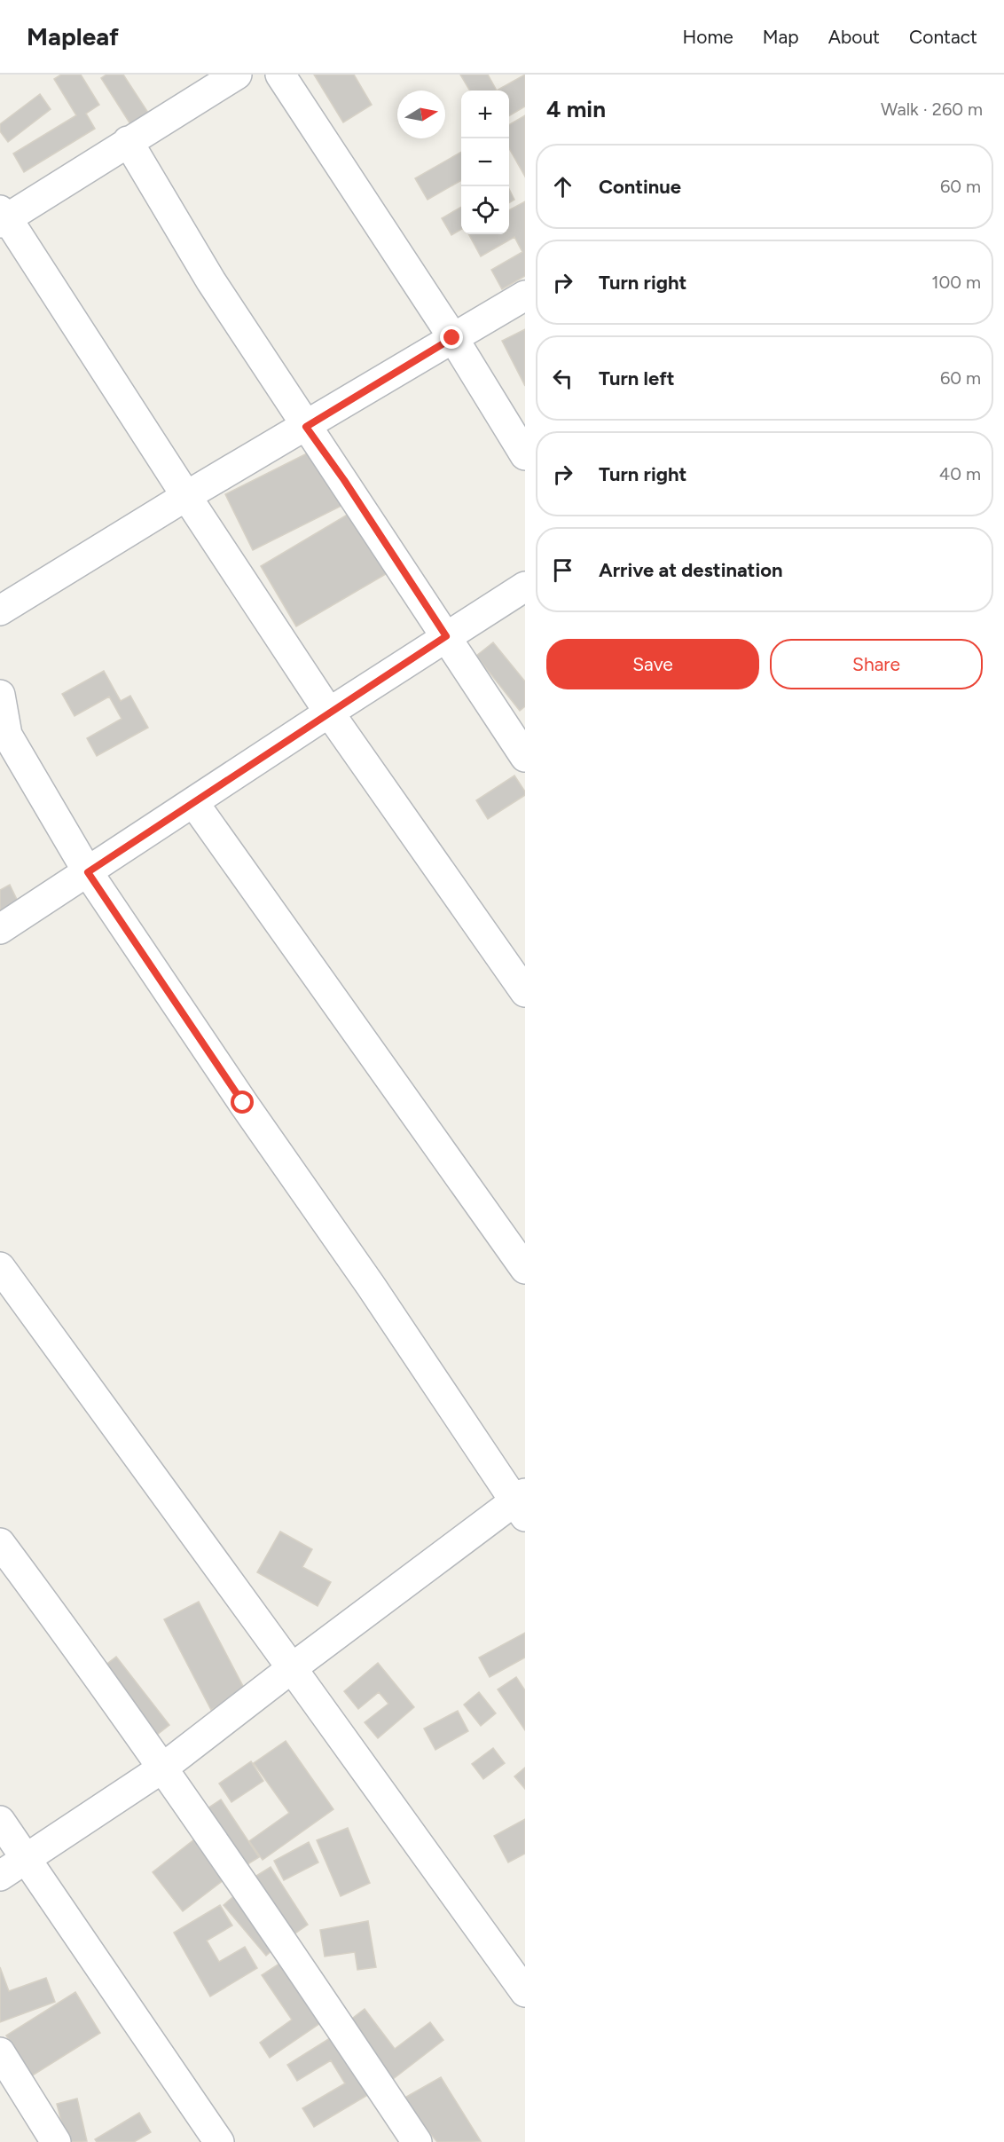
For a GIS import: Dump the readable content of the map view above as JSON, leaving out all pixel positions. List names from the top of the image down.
{
  "north": "right",
  "page": {
    "header": "Mapleaf",
    "nav": [
      "Home",
      "Map",
      "About",
      "Contact"
    ],
    "heading": ["4 min", "Walk · 260 m"],
    "map_buttons": ["+", "−"],
    "list": [
      ["Continue", "60 m"],
      ["Turn right", "100 m"],
      ["Turn left", "60 m"],
      ["Turn right", "40 m"],
      "Arrive at destination"
    ],
    "buttons": ["Save", "Share"]
  }
}
